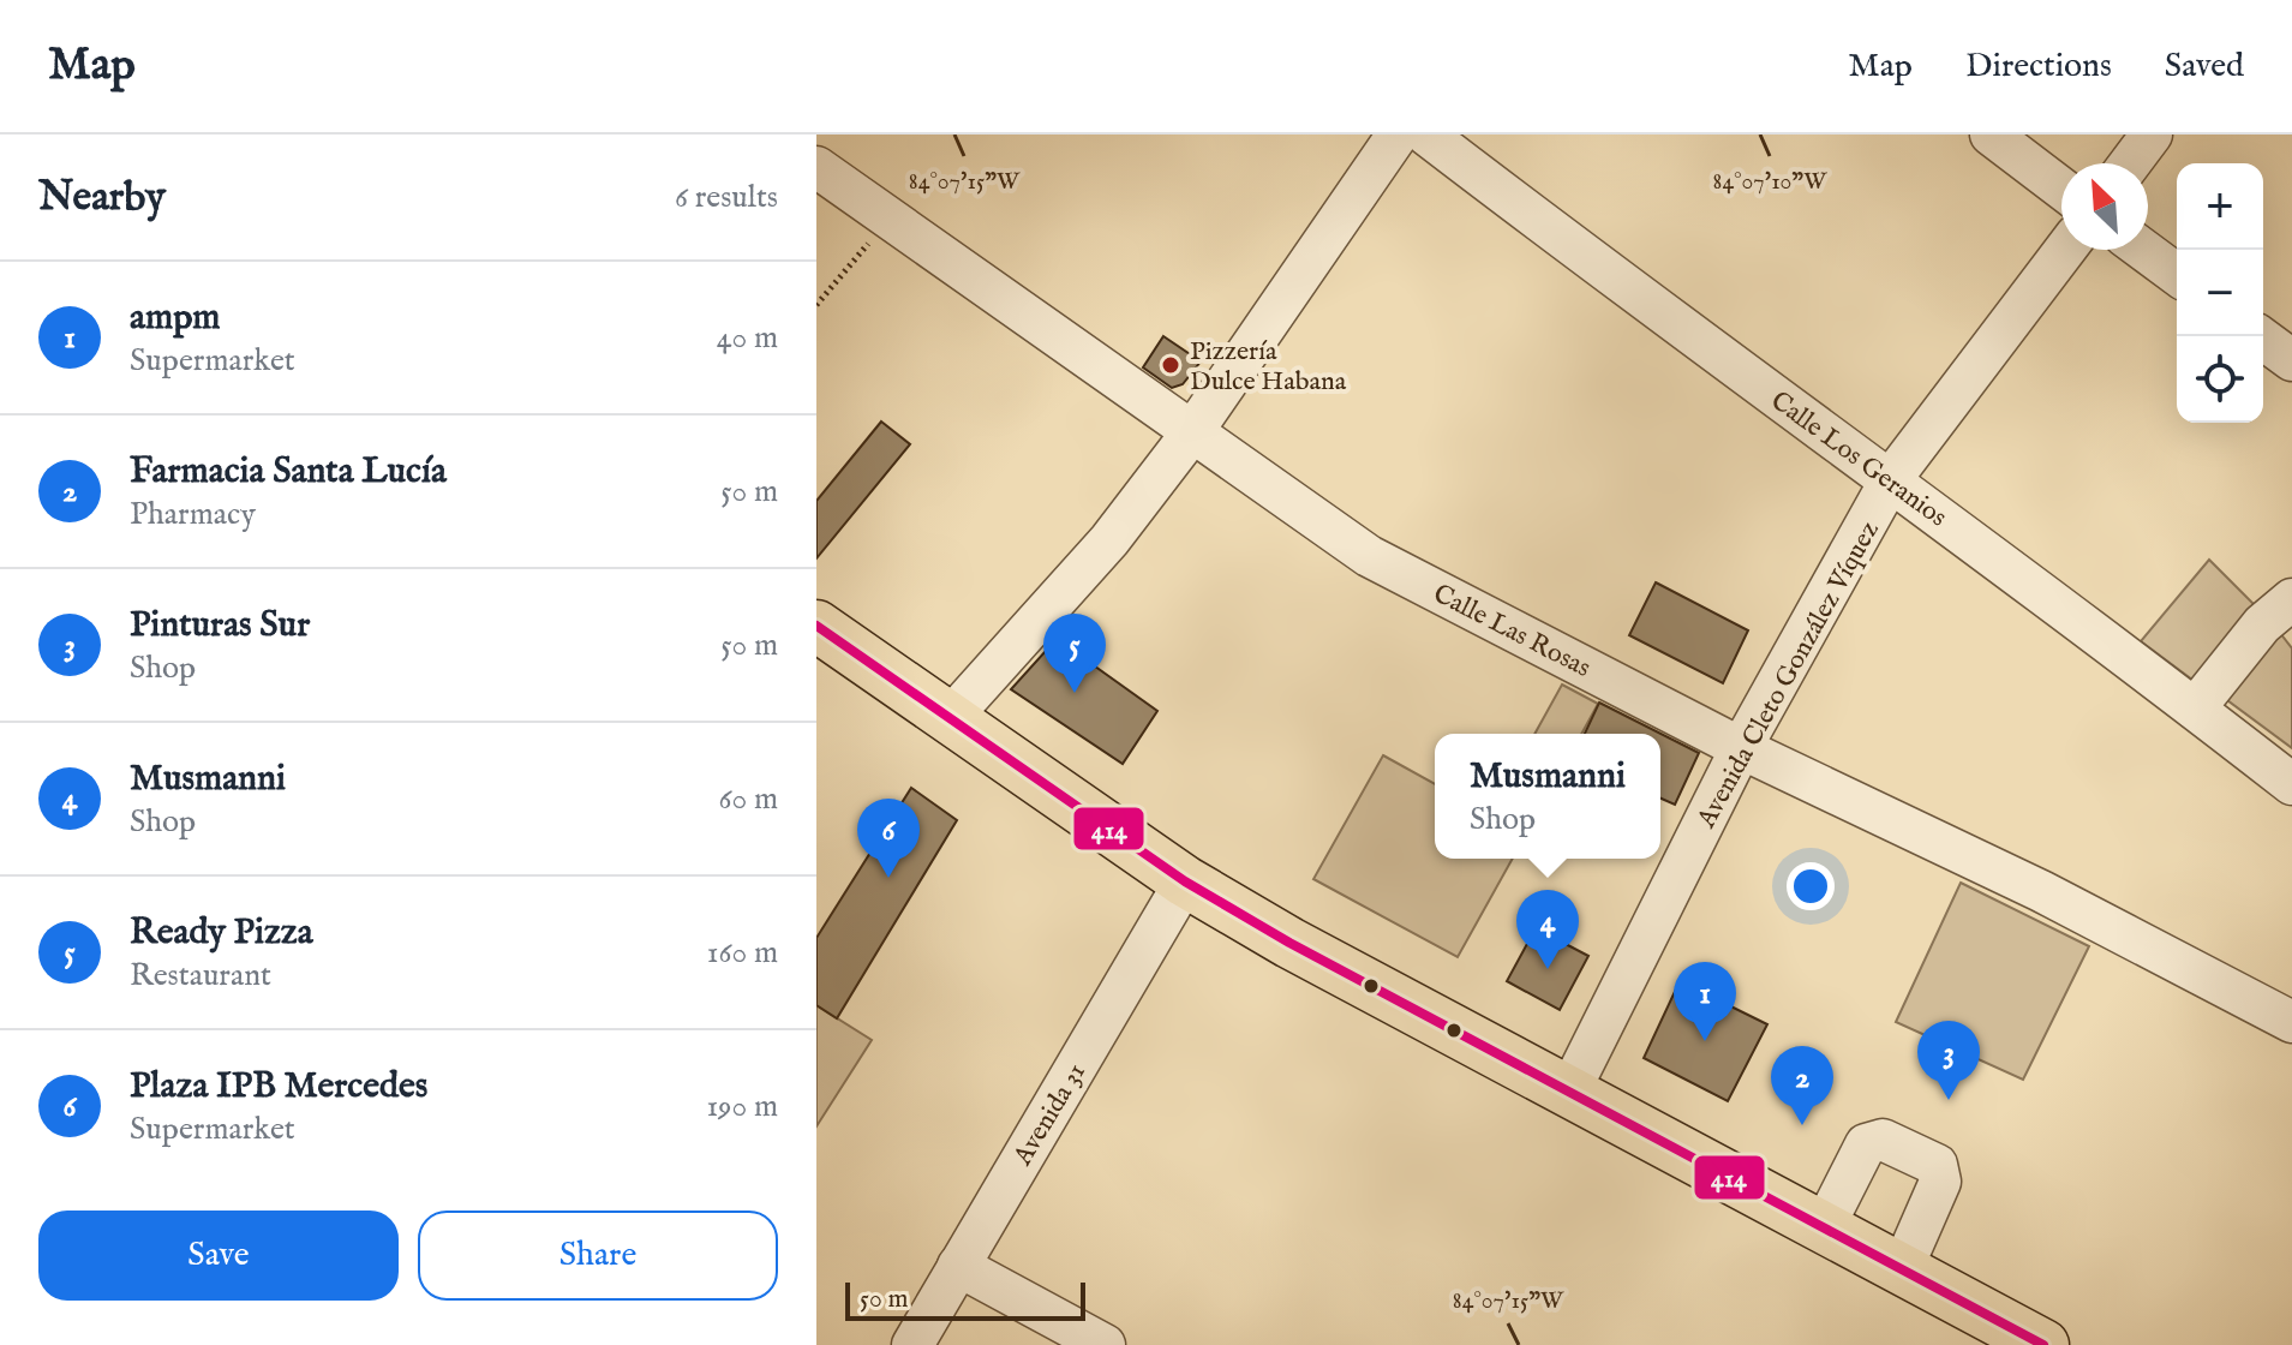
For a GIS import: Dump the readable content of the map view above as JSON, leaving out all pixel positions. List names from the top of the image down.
{
  "streets": {
    "street": [
      "Calle Los Geranios",
      "Calle Las Rosas",
      "Avenida Cleto González Víquez",
      "Avenida 31"
    ]
  },
  "crossings": [
    ["Calle Los Geranios", "Avenida Cleto González Víquez"],
    ["Calle Las Rosas", "Avenida Cleto González Víquez"]
  ],
  "places": ["Pizzería Dulce Habana"],
  "lines": ["transit line 414"],
  "scale_bar": "50 m",
  "north": "top left",
  "page": {
    "header": "Map",
    "nav": ["Map", "Directions", "Saved"],
    "heading": ["Nearby", "6 results"],
    "map_buttons": ["+", "−"],
    "list": [
      {
        "mark": "1",
        "name": "ampm",
        "note": "Supermarket",
        "value": "40 m"
      },
      {
        "mark": "2",
        "name": "Farmacia Santa Lucía",
        "note": "Pharmacy",
        "value": "50 m"
      },
      {
        "mark": "3",
        "name": "Pinturas Sur",
        "note": "Shop",
        "value": "50 m"
      },
      {
        "mark": "4",
        "name": "Musmanni",
        "note": "Shop",
        "value": "60 m"
      },
      {
        "mark": "5",
        "name": "Ready Pizza",
        "note": "Restaurant",
        "value": "160 m"
      },
      {
        "mark": "6",
        "name": "Plaza IPB Mercedes",
        "note": "Supermarket",
        "value": "190 m"
      }
    ],
    "pins": [
      "5",
      "6",
      "4",
      "1",
      "3",
      "2"
    ],
    "popup": ["Musmanni", "Shop"],
    "buttons": ["Save", "Share"],
    "scale": "50 m"
  },
  "coordinates": ["84°07'15\"W", "84°07'10\"W"]
}
